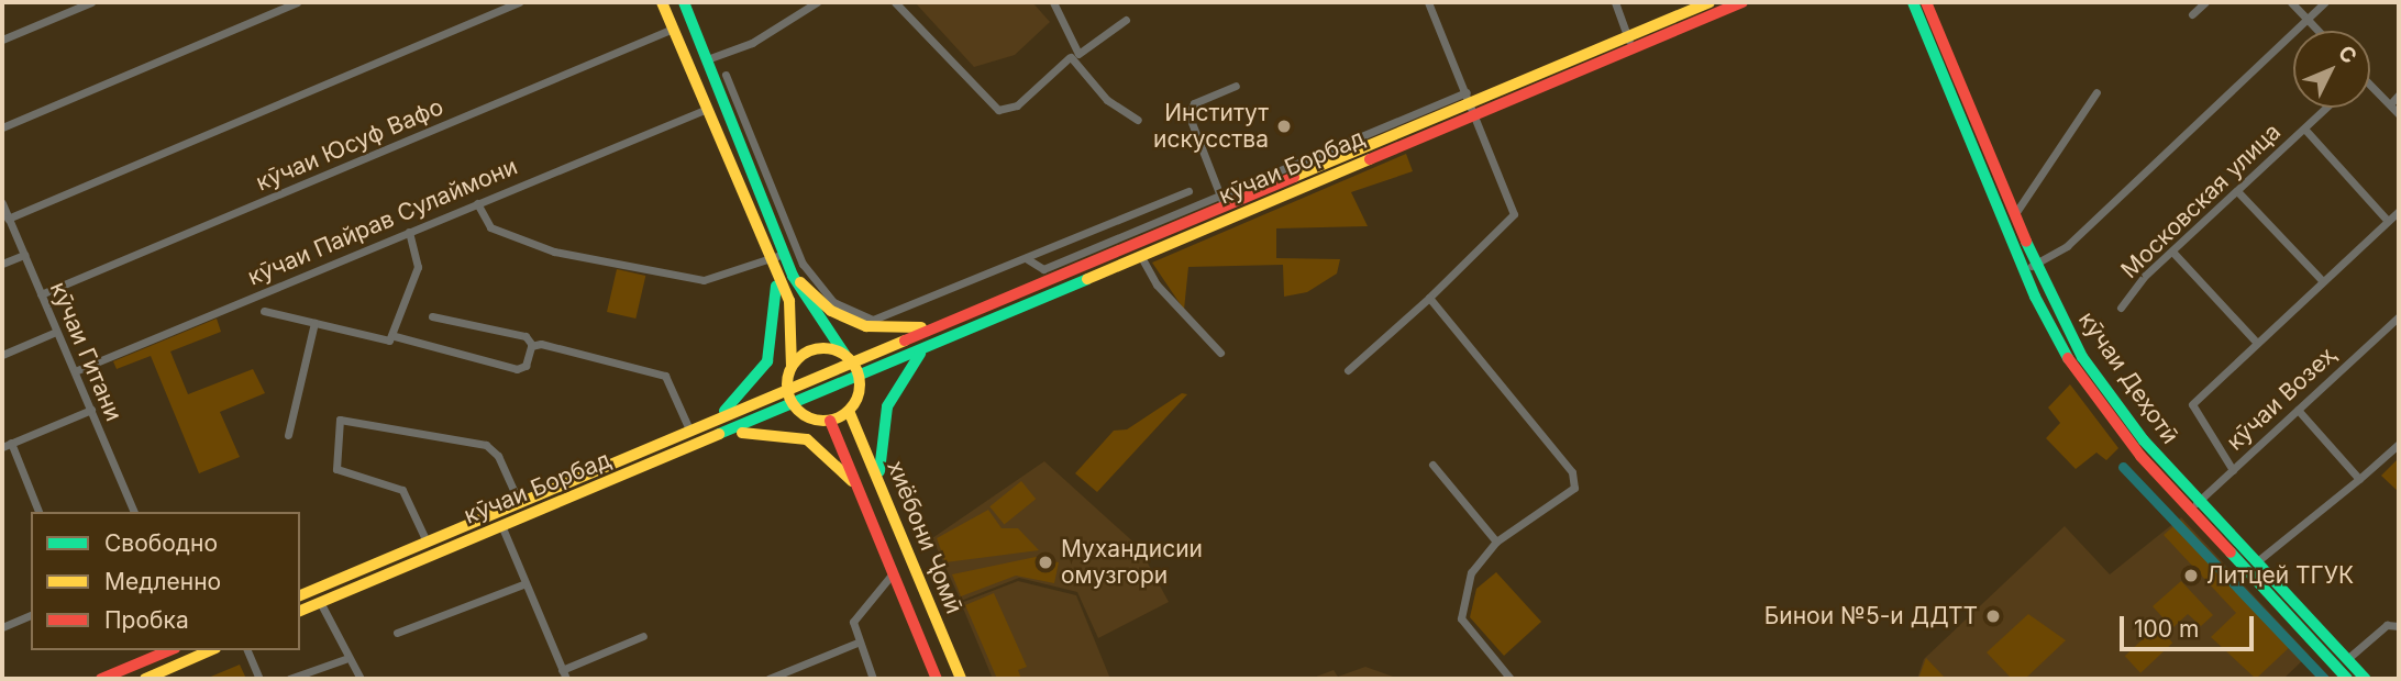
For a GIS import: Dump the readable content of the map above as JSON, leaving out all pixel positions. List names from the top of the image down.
{
  "streets": {
    "main road": ["кӯчаи Борбад", "кӯчаи Деҳотӣ", "хиёбони Ҷомӣ"],
    "street": [
      "кӯчаи Юсуф Вафо",
      "Московская улица",
      "кӯчаи Пайрав Сулаймони",
      "кӯчаи Гитани",
      "кӯчаи Возеҳ"
    ]
  },
  "crossings": [
    ["кӯчаи Юсуф Вафо", "кӯчаи Гитани"],
    ["кӯчаи Пайрав Сулаймони", "кӯчаи Гитани"],
    ["кӯчаи Деҳотӣ", "кӯчаи Возеҳ"]
  ],
  "places": [
    "Институт искусства",
    "Мухандисии омузгори",
    "Литцей ТГУК",
    "Бинои №5-и ДДТТ"
  ],
  "legend": ["Свободно", "Медленно", "Пробка"],
  "scale_bar": "100 m",
  "north": "top right"
}
